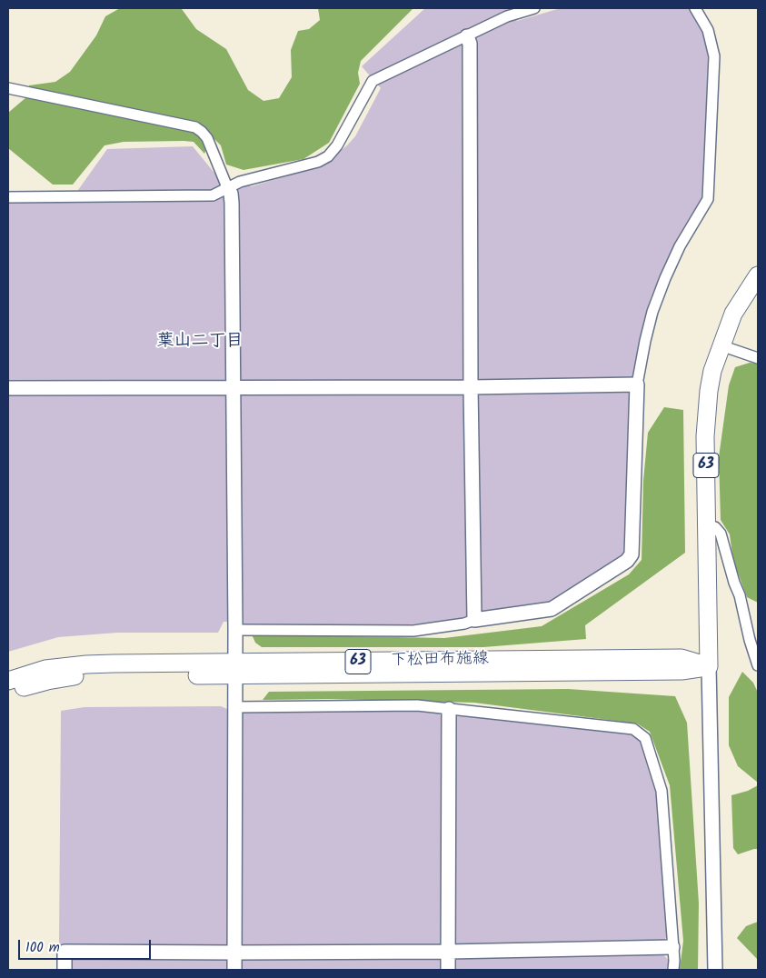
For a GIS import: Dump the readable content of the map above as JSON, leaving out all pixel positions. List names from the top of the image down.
{
  "streets": {
    "main road": ["63", "下松田布施線"]
  },
  "crossings": [
    ["63", "下松田布施線"]
  ],
  "districts": ["葉山二丁目"],
  "scale_bar": "100 m"
}
